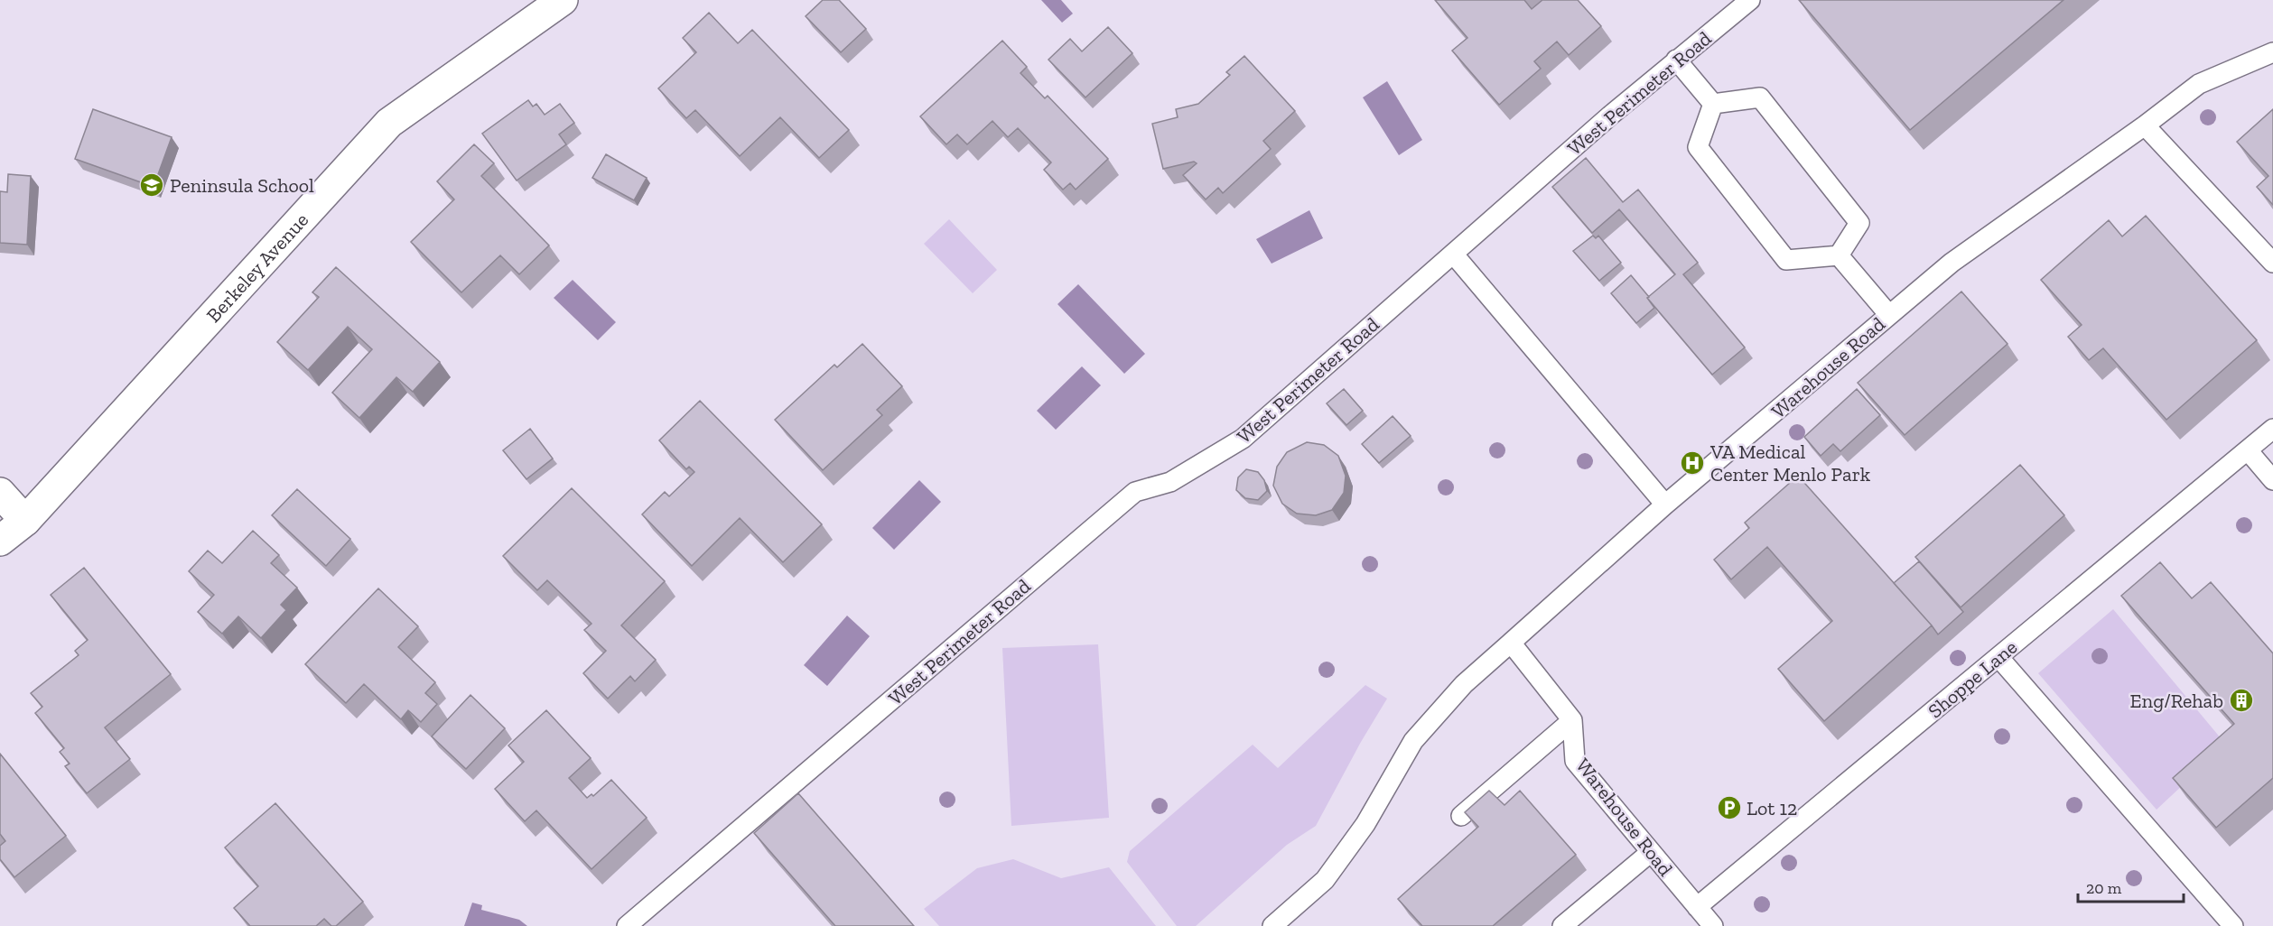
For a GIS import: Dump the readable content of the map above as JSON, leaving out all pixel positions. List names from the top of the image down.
{
  "streets": {
    "street": ["Berkeley Avenue"],
    "lane": ["West Perimeter Road", "Warehouse Road", "Shoppe Lane"]
  },
  "crossings": [
    ["Warehouse Road", "Shoppe Lane"]
  ],
  "places": {
    "school or university": ["Peninsula School"],
    "hospital": ["VA Medical Center Menlo Park"],
    "building": ["Eng/Rehab"],
    "parking": ["Lot 12"]
  },
  "scale_bar": "20 m"
}
